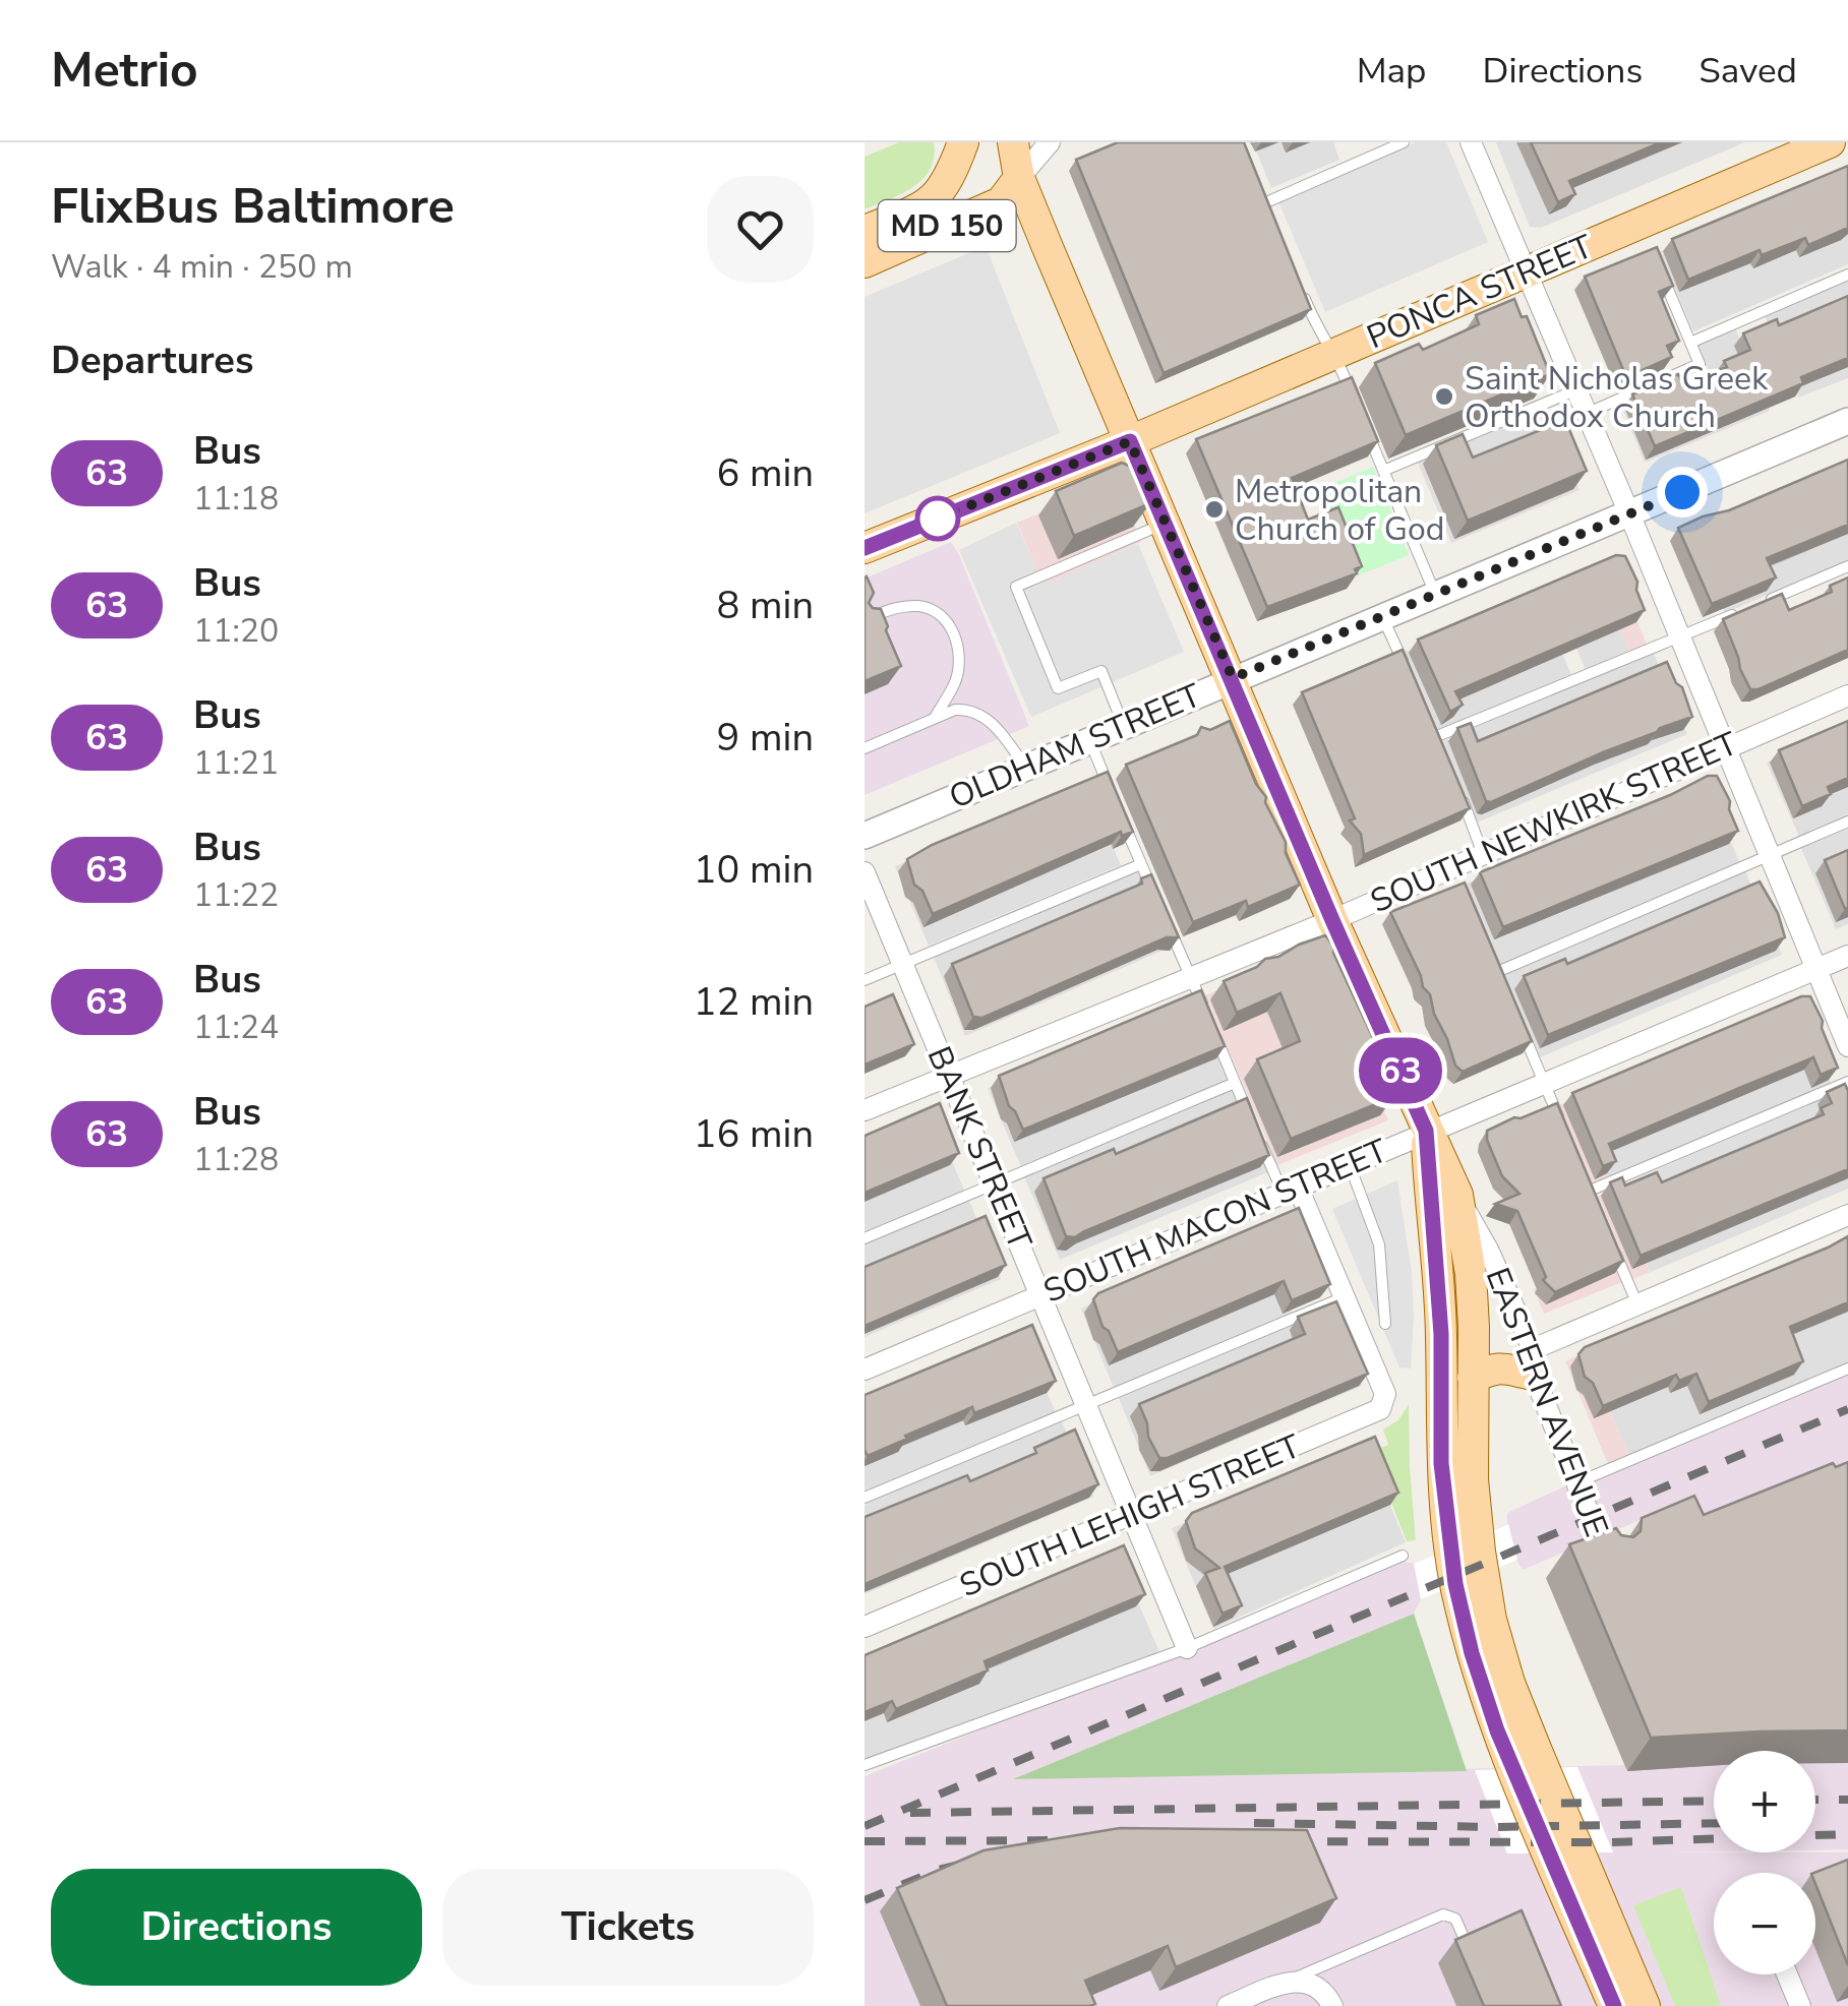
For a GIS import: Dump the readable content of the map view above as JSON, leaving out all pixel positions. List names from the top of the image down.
{
  "streets": {
    "main road": ["MD 150", "PONCA STREET", "EASTERN AVENUE"],
    "street": [
      "OLDHAM STREET",
      "SOUTH NEWKIRK STREET",
      "BANK STREET",
      "SOUTH MACON STREET",
      "SOUTH LEHIGH STREET"
    ]
  },
  "crossings": [
    ["MD 150", "EASTERN AVENUE"],
    ["PONCA STREET", "EASTERN AVENUE"],
    ["OLDHAM STREET", "EASTERN AVENUE"],
    ["SOUTH NEWKIRK STREET", "BANK STREET"],
    ["SOUTH NEWKIRK STREET", "EASTERN AVENUE"],
    ["BANK STREET", "SOUTH MACON STREET"],
    ["BANK STREET", "SOUTH LEHIGH STREET"],
    ["SOUTH MACON STREET", "EASTERN AVENUE"]
  ],
  "places": ["Saint Nicholas Greek Orthodox Church", "Metropolitan Church of God"],
  "lines": ["bus line 63"],
  "page": {
    "header": "Metrio",
    "nav": ["Map", "Directions", "Saved"],
    "heading": [
      ["FlixBus Baltimore", "Walk · 4 min · 250 m"],
      "Departures"
    ],
    "on_map": "63",
    "list": [
      {
        "mark": "63",
        "name": "Bus",
        "note": "11:18",
        "value": "6 min"
      },
      {
        "mark": "63",
        "name": "Bus",
        "note": "11:20",
        "value": "8 min"
      },
      {
        "mark": "63",
        "name": "Bus",
        "note": "11:21",
        "value": "9 min"
      },
      {
        "mark": "63",
        "name": "Bus",
        "note": "11:22",
        "value": "10 min"
      },
      {
        "mark": "63",
        "name": "Bus",
        "note": "11:24",
        "value": "12 min"
      },
      {
        "mark": "63",
        "name": "Bus",
        "note": "11:28",
        "value": "16 min"
      }
    ],
    "map_buttons": ["+", "−"],
    "buttons": ["Directions", "Tickets"]
  }
}
